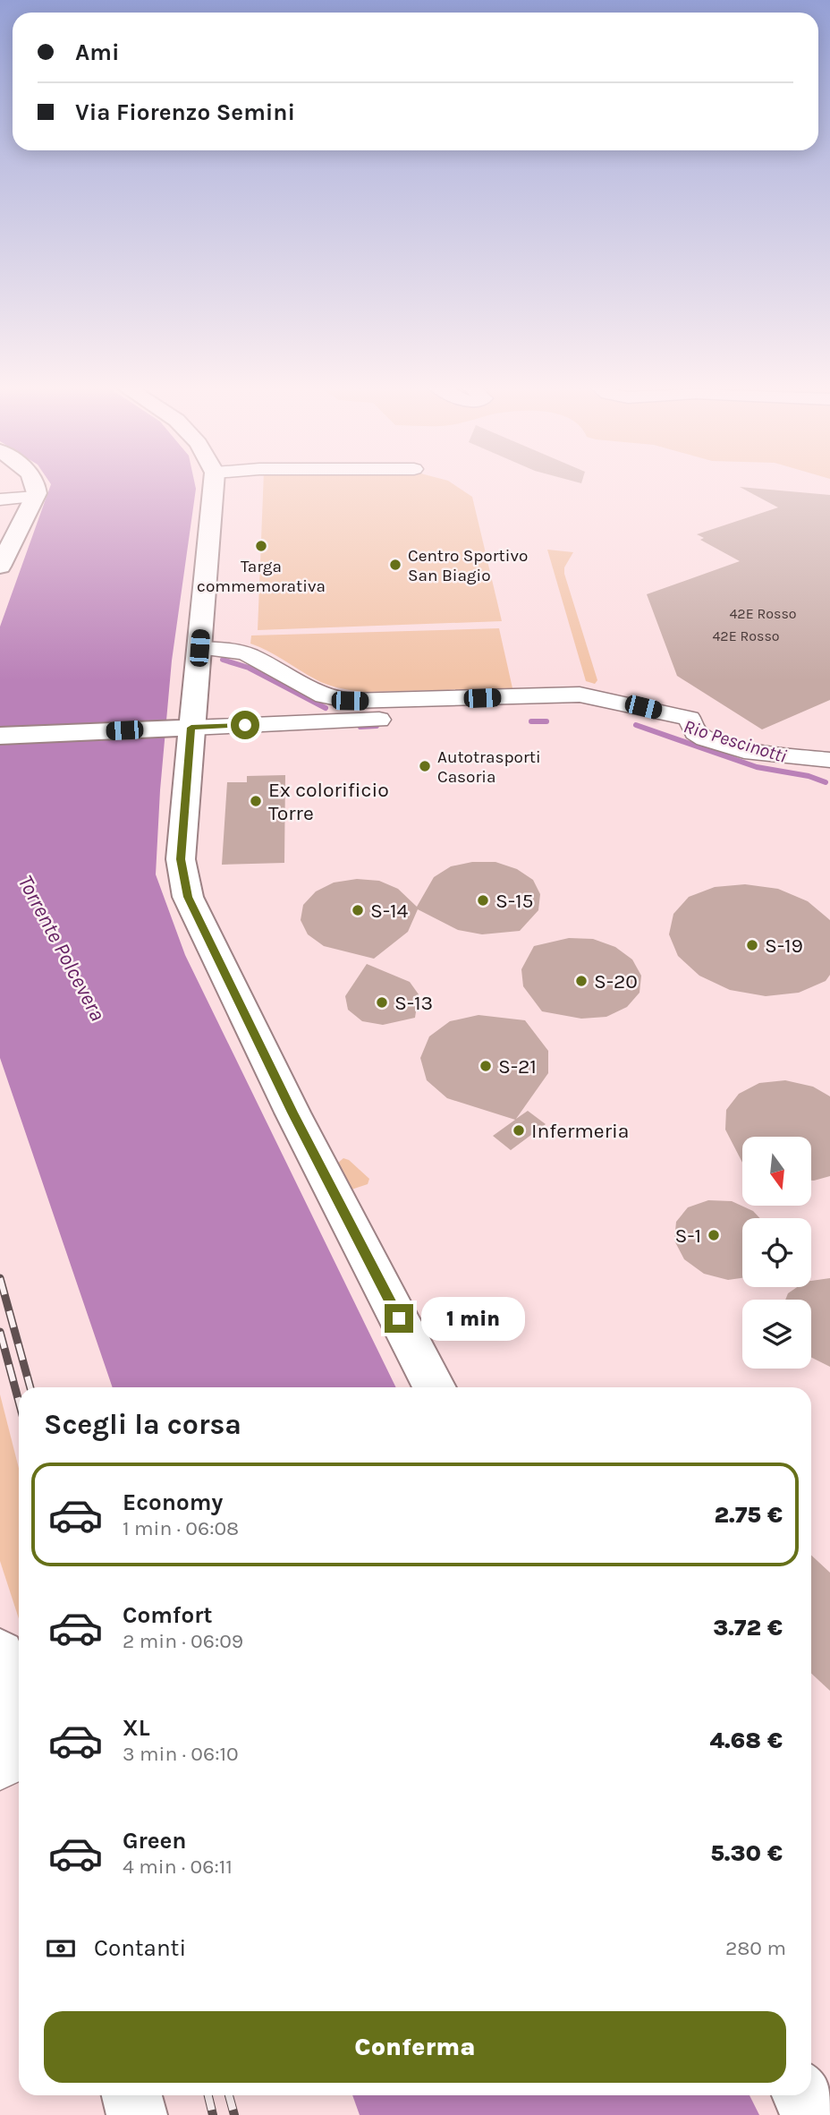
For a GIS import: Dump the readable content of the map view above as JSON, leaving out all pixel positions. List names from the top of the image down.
{
  "water": ["Rio Pescinotti", "Torrente Polcevera"],
  "places": [
    "Targa commemorativa",
    "Centro Sportivo San Biagio",
    "Autotrasporti Casoria",
    "Ex colorificio Torre",
    "S-15",
    "S-14",
    "S-19",
    "S-20",
    "S-13",
    "S-21",
    "Infermeria",
    "S-1"
  ],
  "house_numbers": ["42E Rosso", "42E Rosso"],
  "north": "bottom",
  "page": {
    "banner": ["Ami", "Via Fiorenzo Semini"],
    "bubble": "1 min",
    "heading": "Scegli la corsa",
    "list": [
      {
        "name": "Economy",
        "note": "1 min · 06:08",
        "value": "2.75 €"
      },
      {
        "name": "Comfort",
        "note": "2 min · 06:09",
        "value": "3.72 €"
      },
      {
        "name": "XL",
        "note": "3 min · 06:10",
        "value": "4.68 €"
      },
      {
        "name": "Green",
        "note": "4 min · 06:11",
        "value": "5.30 €"
      }
    ],
    "pay": ["Contanti", "280 m"],
    "buttons": "Conferma"
  }
}
